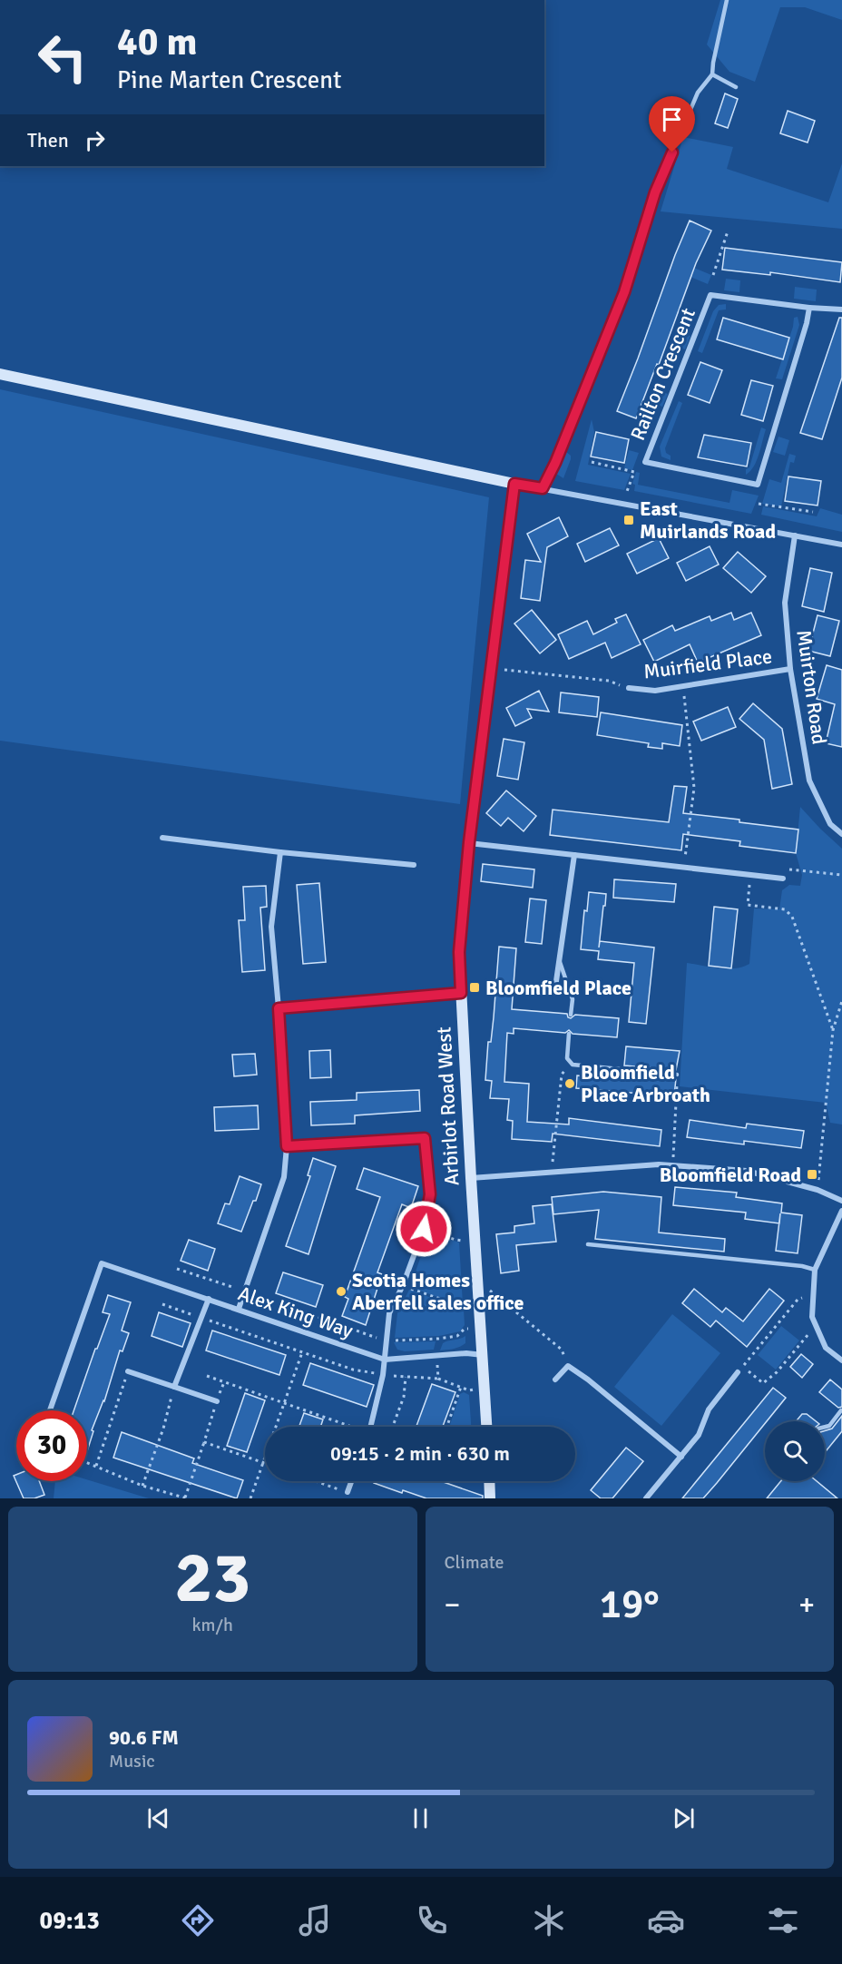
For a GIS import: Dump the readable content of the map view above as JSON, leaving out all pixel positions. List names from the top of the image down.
{
  "streets": {
    "main road": ["Arbirlot Road West"],
    "street": [
      "Railton Crescent",
      "Muirfield Place",
      "Muirton Road",
      "Alex King Way"
    ]
  },
  "crossings": [
    ["Muirfield Place", "Muirton Road"],
    ["Arbirlot Road West", "Alex King Way"]
  ],
  "places": {
    "transit": ["East Muirlands Road", "Bloomfield Place", "Bloomfield Road"],
    "other": ["Bloomfield Place Arbroath", "Scotia Homes Aberfell sales office"]
  },
  "page": {
    "turn": ["40 m", "Pine Marten Crescent"],
    "then": "Then",
    "limit": "30",
    "trip": "09:15 · 2 min · 630 m",
    "tile": [
      ["23", "km/h"],
      "Climate"
    ],
    "heat": ["−", "19°", "+"],
    "song": ["90.6 FM", "Music"],
    "tabs": "09:13"
  }
}
